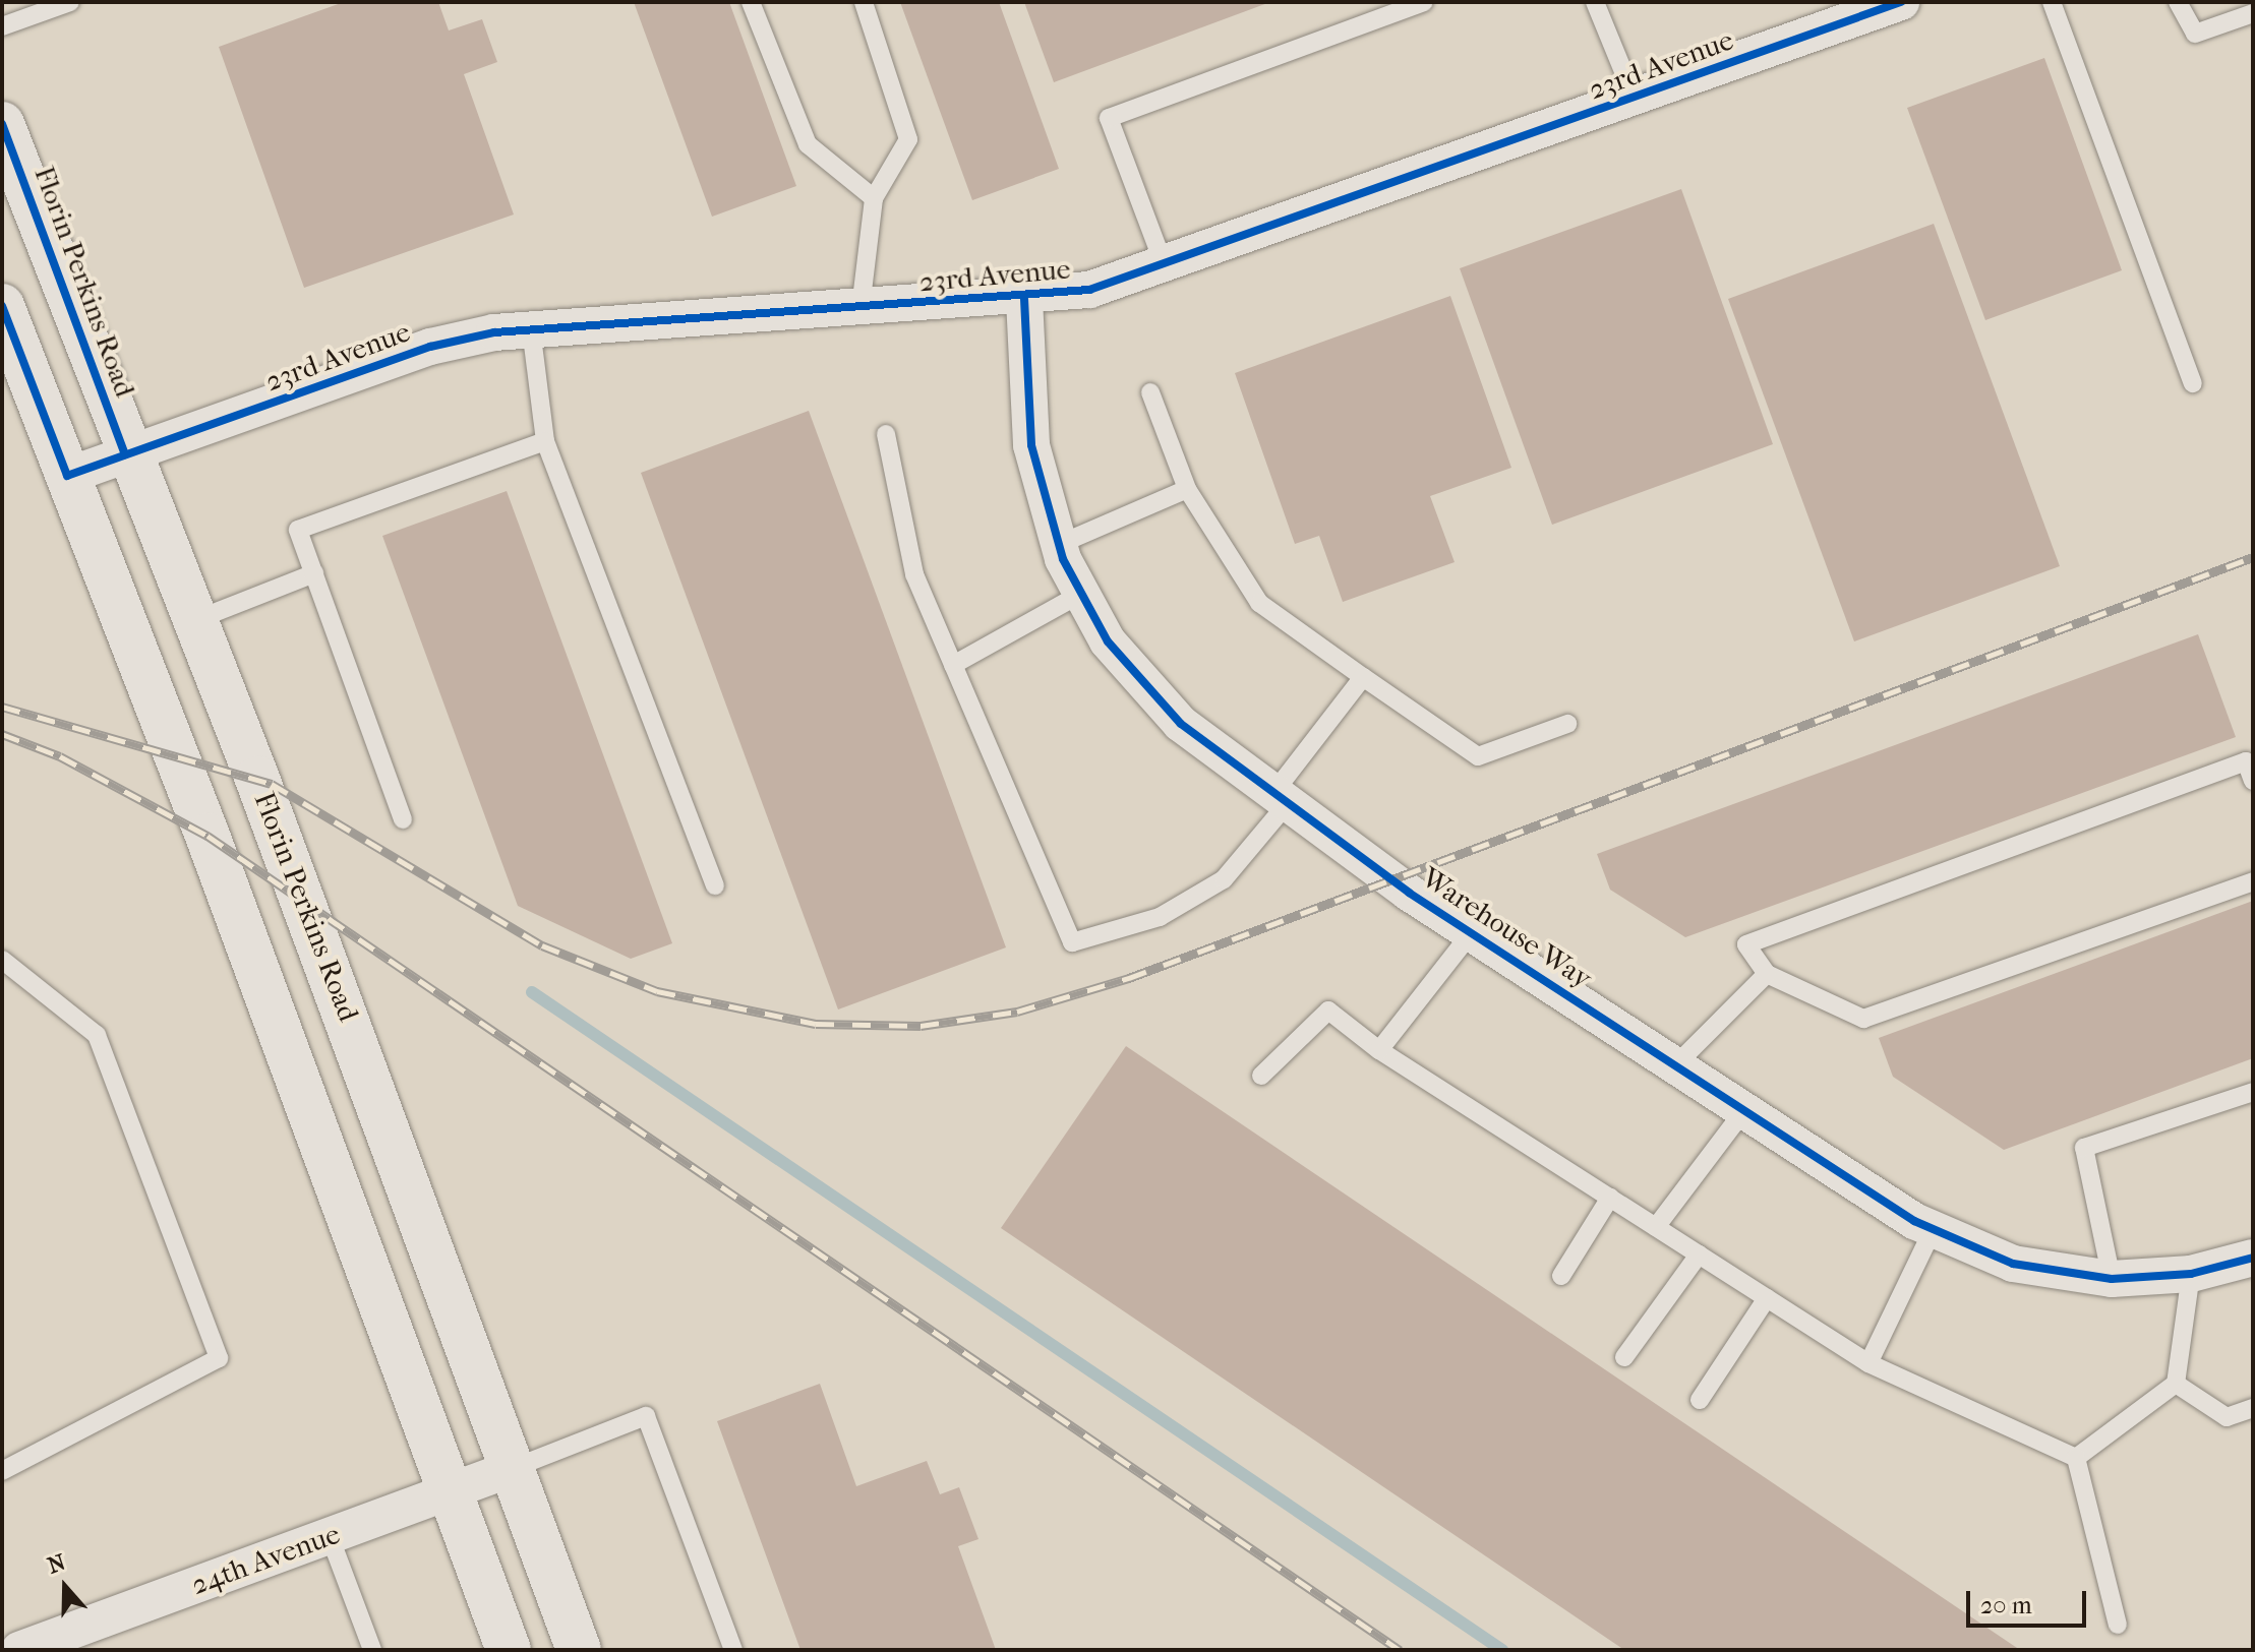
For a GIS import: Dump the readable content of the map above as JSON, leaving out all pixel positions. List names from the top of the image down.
{
  "streets": {
    "main road": ["Florin Perkins Road"],
    "street": ["23rd Avenue", "Warehouse Way", "24th Avenue"]
  },
  "crossings": [
    ["23rd Avenue", "Florin Perkins Road"],
    ["23rd Avenue", "Warehouse Way"],
    ["Florin Perkins Road", "24th Avenue"]
  ],
  "scale_bar": "20 m",
  "north": "top"
}
